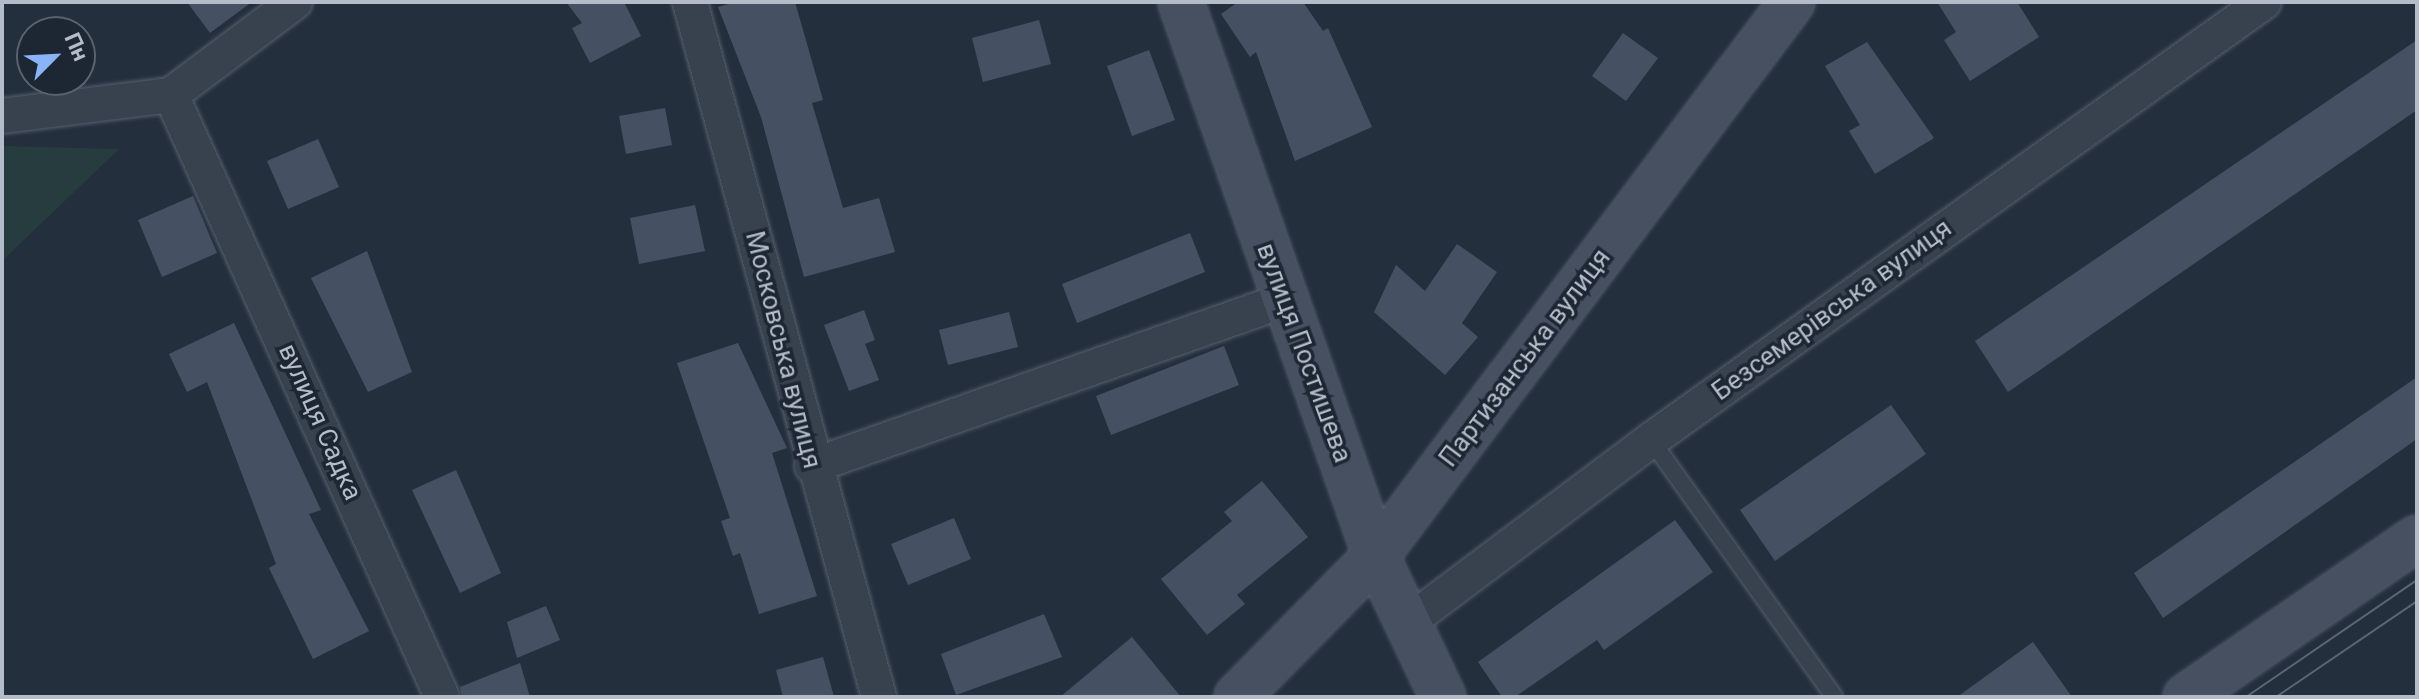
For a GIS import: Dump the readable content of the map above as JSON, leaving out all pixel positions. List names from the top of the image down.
{
  "streets": {
    "street": [
      "Безсемерівська вулиця",
      "Московська вулиця",
      "вулиця Постишева",
      "Партизанська вулиця",
      "вулиця Садка"
    ]
  },
  "crossings": [
    ["Безсемерівська вулиця", "вулиця Постишева"],
    ["вулиця Постишева", "Партизанська вулиця"]
  ],
  "north": "top right"
}
